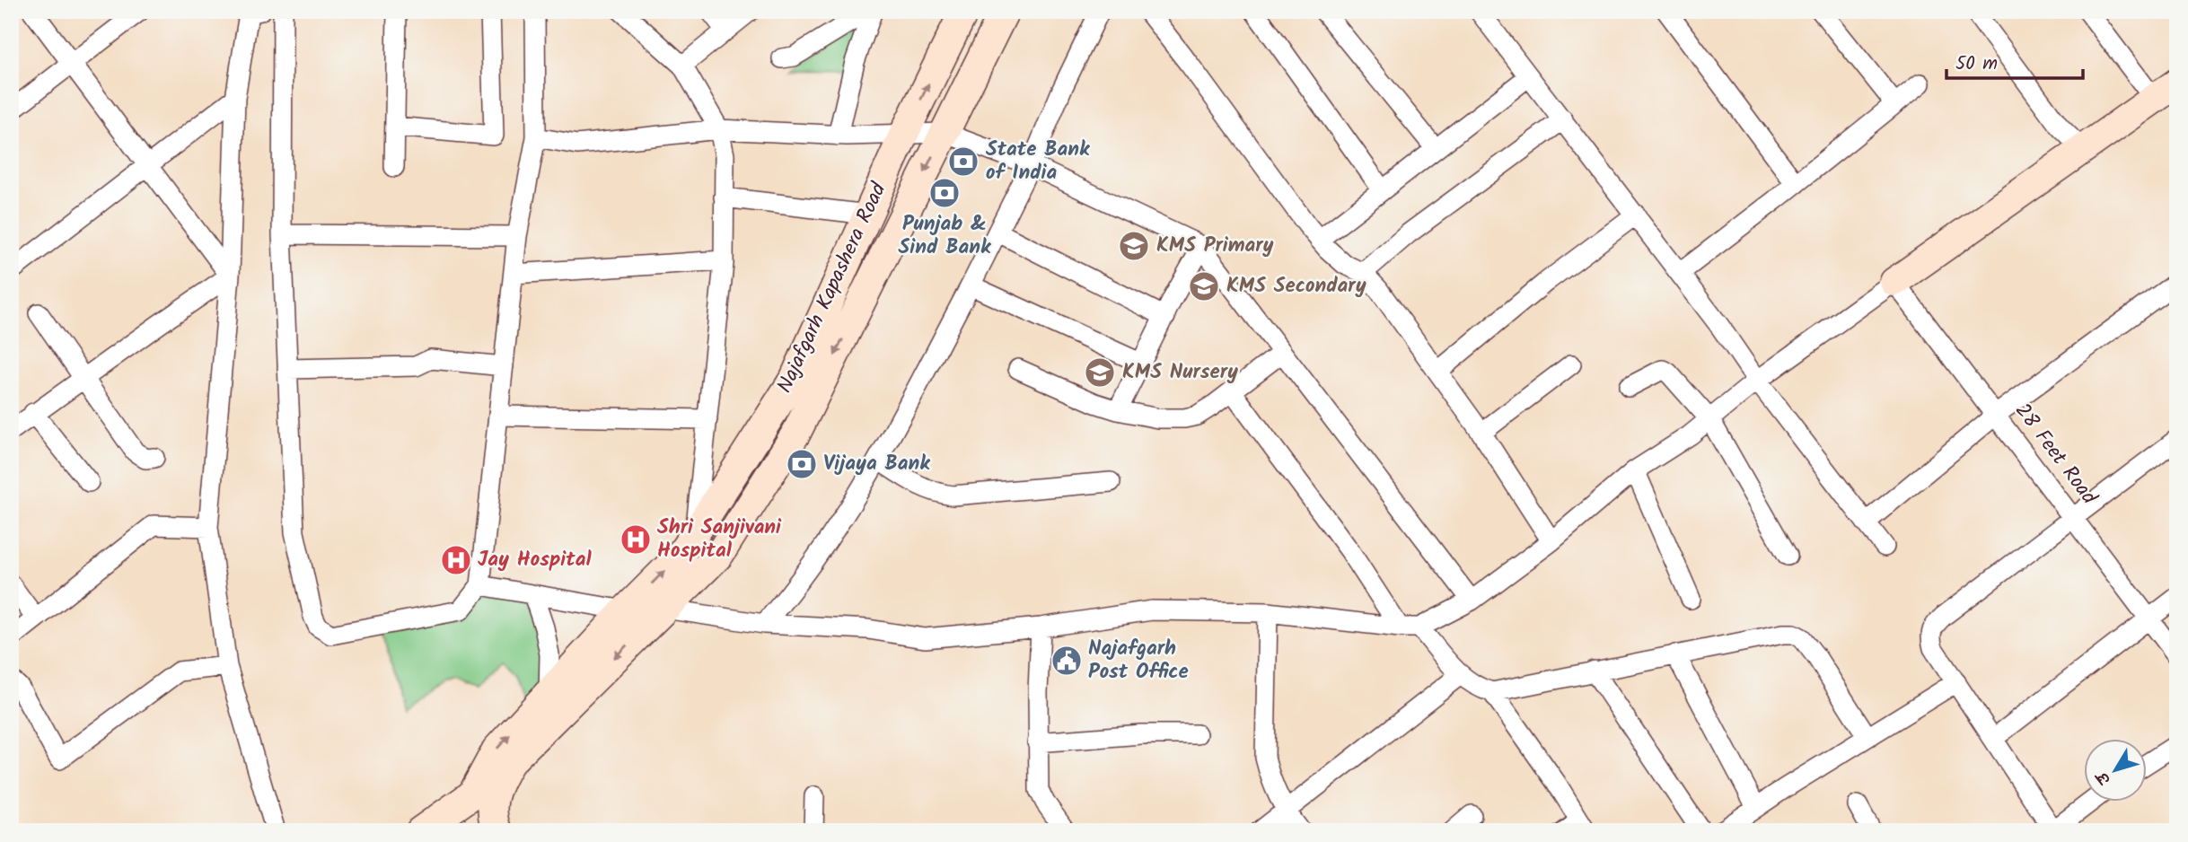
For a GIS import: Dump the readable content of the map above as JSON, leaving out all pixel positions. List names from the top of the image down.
{
  "streets": {
    "main road": ["Najafgarh Kapashera Road"],
    "street": ["28 Feet Road"]
  },
  "places": {
    "bank": ["State Bank of India", "Punjab & Sind Bank", "Vijaya Bank"],
    "school or university": ["KMS Primary", "KMS Secondary", "KMS Nursery"],
    "hospital": ["Shri Sanjivani Hospital", "Jay Hospital"],
    "public building": ["Najafgarh Post Office"]
  },
  "scale_bar": "50 m",
  "north": "bottom left"
}
